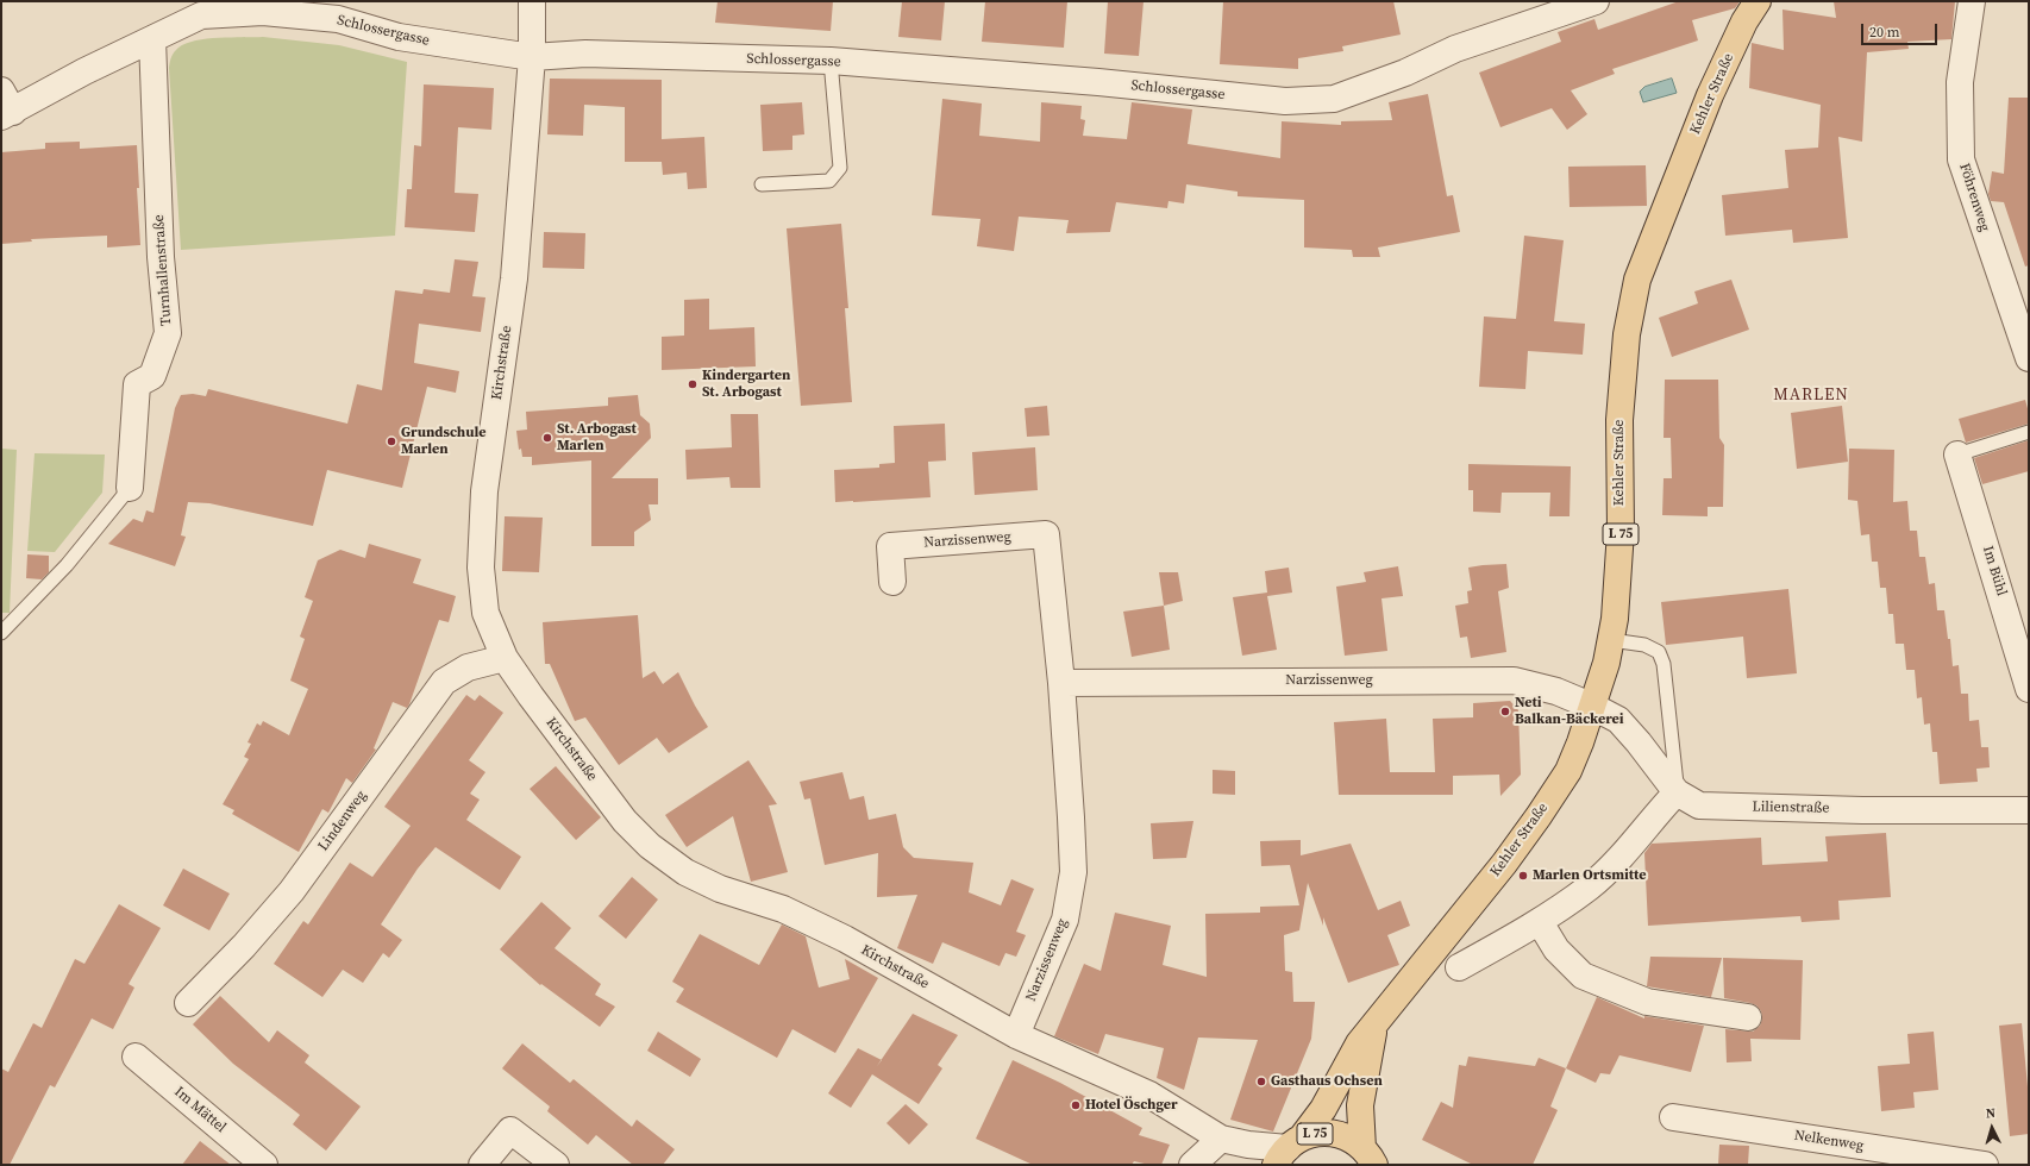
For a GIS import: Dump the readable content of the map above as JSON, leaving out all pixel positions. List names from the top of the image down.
{
  "streets": {
    "main road": ["Kehler Straße", "L 75"],
    "street": [
      "Schlossergasse",
      "Föhrenweg",
      "Turnhallenstraße",
      "Kirchstraße",
      "Narzissenweg",
      "Im Bühl",
      "Lilienstraße",
      "Lindenweg",
      "Im Mättel",
      "Nelkenweg"
    ]
  },
  "crossings": [
    ["Schlossergasse", "Turnhallenstraße"],
    ["Schlossergasse", "Kirchstraße"],
    ["Kehler Straße", "Kirchstraße"],
    ["Kehler Straße", "Narzissenweg"],
    ["Kehler Straße", "Lilienstraße"],
    ["Kirchstraße", "Narzissenweg"],
    ["Kirchstraße", "Lindenweg"],
    ["Narzissenweg", "Lilienstraße"]
  ],
  "districts": ["MARLEN"],
  "places": [
    "Kindergarten St. Arbogast",
    "St. Arbogast Marlen",
    "Grundschule Marlen",
    "Neti Balkan-Bäckerei",
    "Marlen Ortsmitte",
    "Gasthaus Ochsen",
    "Hotel Öschger"
  ],
  "scale_bar": "20 m",
  "north": "top"
}
